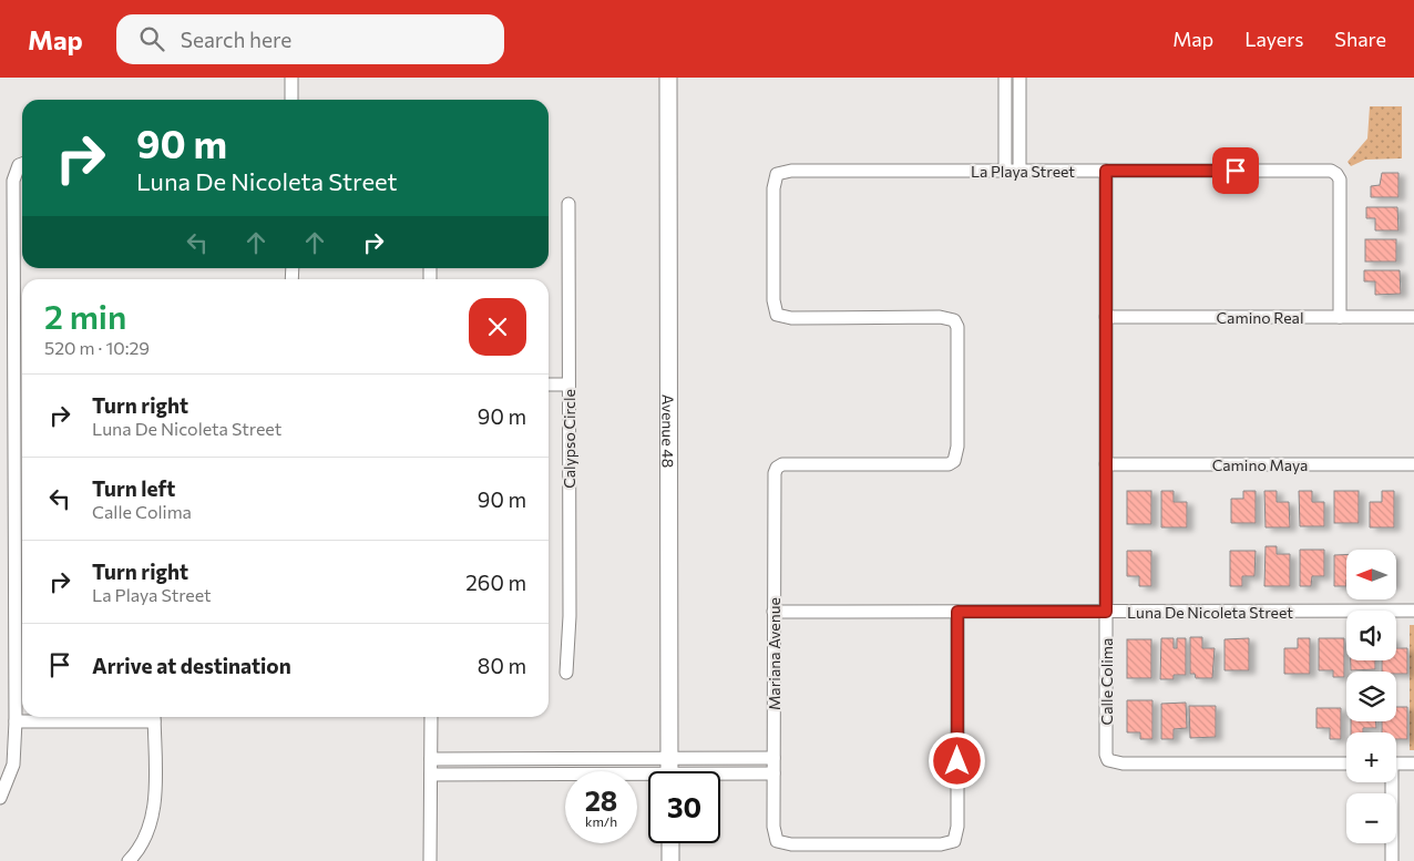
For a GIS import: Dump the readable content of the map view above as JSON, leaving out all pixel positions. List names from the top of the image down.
{
  "streets": {
    "main road": ["Avenue 48"],
    "street": [
      "La Playa Street",
      "Camino Real",
      "Calypso Circle",
      "Camino Maya",
      "Luna De Nicoleta Street",
      "Mariana Avenue",
      "Calle Colima"
    ]
  },
  "crossings": [
    ["La Playa Street", "Camino Real"],
    ["La Playa Street", "Mariana Avenue"],
    ["La Playa Street", "Calle Colima"],
    ["Camino Real", "Calle Colima"],
    ["Camino Maya", "Calle Colima"],
    ["Luna De Nicoleta Street", "Mariana Avenue"],
    ["Luna De Nicoleta Street", "Calle Colima"]
  ],
  "north": "left",
  "page": {
    "header": "Map",
    "search": "Search here",
    "nav": ["Map", "Layers", "Share"],
    "turn": ["90 m", "Luna De Nicoleta Street"],
    "heading": ["2 min", "520 m · 10:29"],
    "list": [
      {
        "name": "Turn right",
        "note": "Luna De Nicoleta Street",
        "value": "90 m"
      },
      {
        "name": "Turn left",
        "note": "Calle Colima",
        "value": "90 m"
      },
      {
        "name": "Turn right",
        "note": "La Playa Street",
        "value": "260 m"
      },
      {
        "name": "Arrive at destination",
        "value": "80 m"
      }
    ],
    "map_buttons": ["+", "−"],
    "speed": "28 km/h",
    "limit": "30"
  }
}
